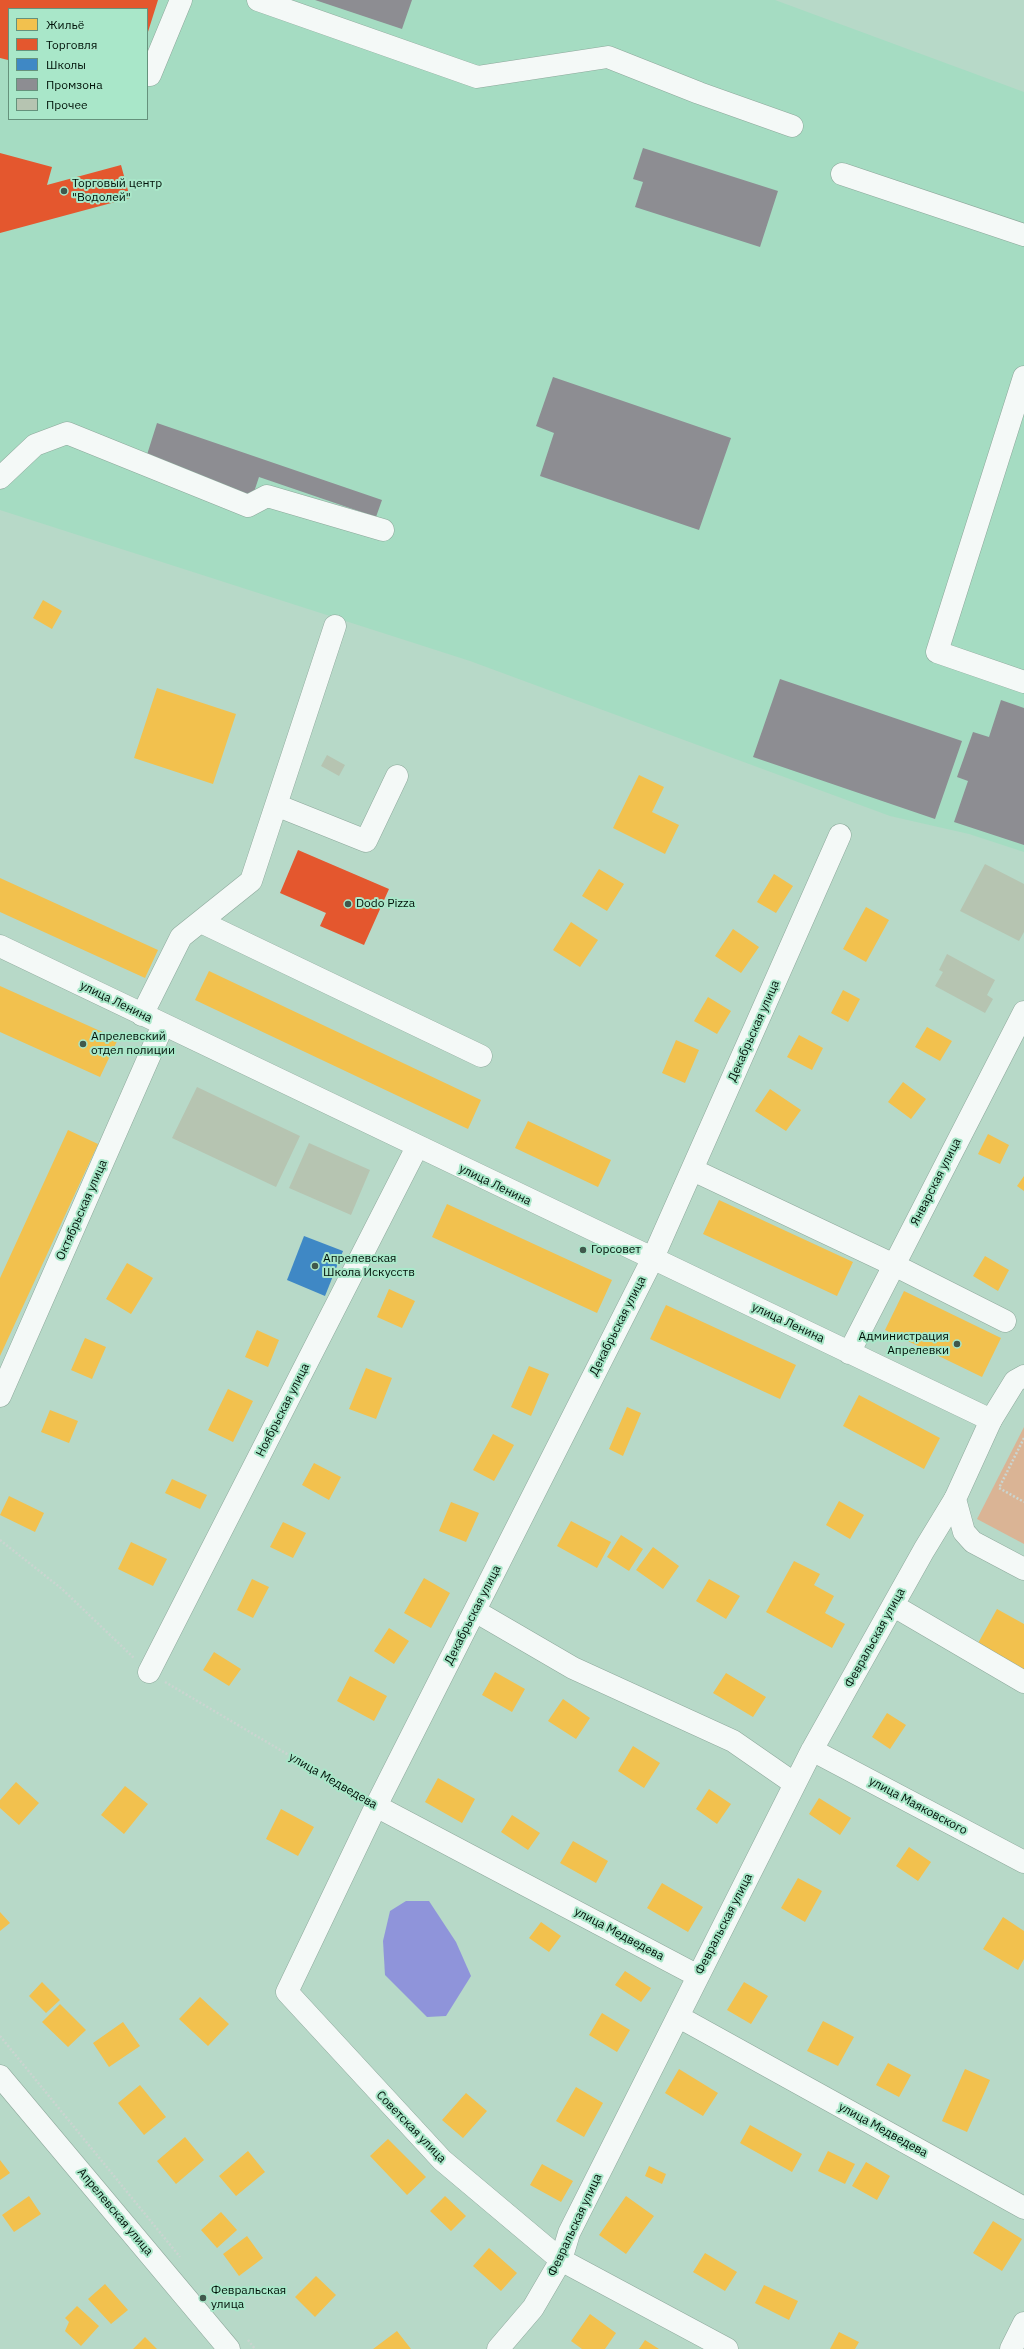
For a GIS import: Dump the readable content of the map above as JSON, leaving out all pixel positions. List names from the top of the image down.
{
  "streets": {
    "street": [
      "улица Ленина",
      "Декабрьская улица",
      "Январская улица",
      "Октябрьская улица",
      "Ноябрьская улица",
      "Февральская улица",
      "улица Медведева",
      "улица Маяковского",
      "Советская улица",
      "Апрелевская улица"
    ]
  },
  "crossings": [
    ["улица Ленина", "Декабрьская улица"],
    ["улица Ленина", "Январская улица"],
    ["улица Ленина", "Октябрьская улица"],
    ["улица Ленина", "Ноябрьская улица"],
    ["улица Ленина", "Февральская улица"],
    ["Декабрьская улица", "улица Медведева"],
    ["Декабрьская улица", "Советская улица"],
    ["Ноябрьская улица", "улица Медведева"],
    ["Февральская улица", "улица Медведева"],
    ["Февральская улица", "улица Маяковского"],
    ["Февральская улица", "Советская улица"],
    ["улица Медведева", "Советская улица"]
  ],
  "places": [
    "Торговый центр \"Водолей\"",
    "Dodo Pizza",
    "Апрелевский отдел полиции",
    "Горсовет",
    "Апрелевская Школа Искусств",
    "Администрация Апрелевки",
    "Февральская улица"
  ],
  "legend": [
    "Жильё",
    "Торговля",
    "Школы",
    "Промзона",
    "Прочее"
  ]
}
